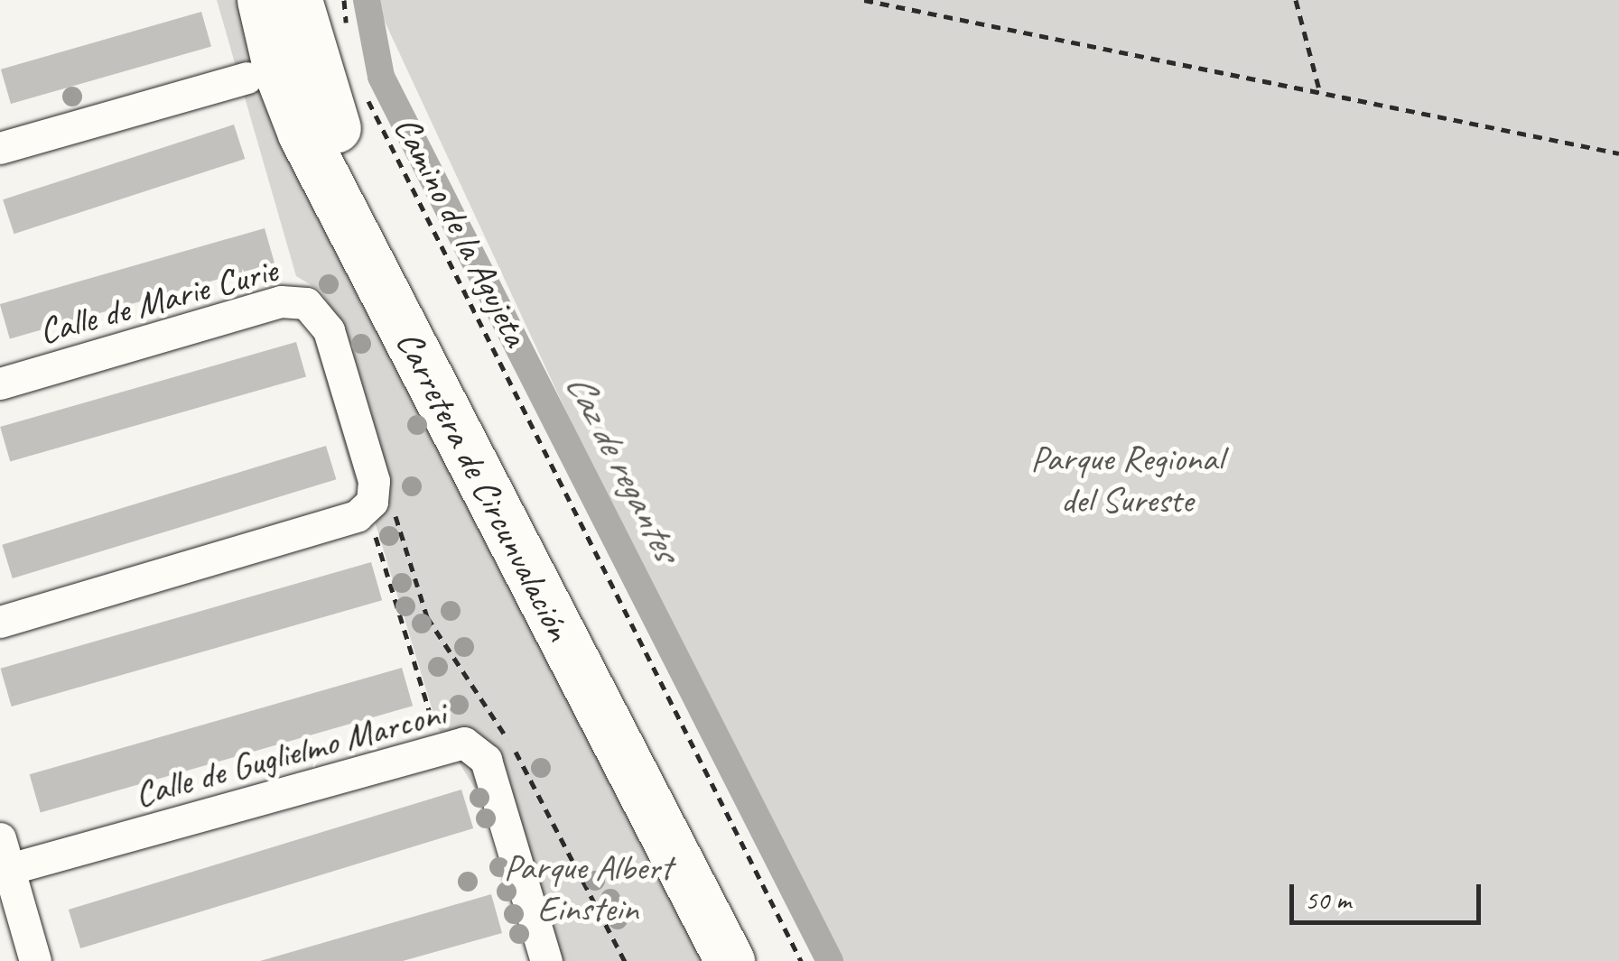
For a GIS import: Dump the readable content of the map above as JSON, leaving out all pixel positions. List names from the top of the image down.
{
  "streets": {
    "main road": ["Carretera de Circunvalación"],
    "street": ["Calle de Marie Curie", "Calle de Guglielmo Marconi"],
    "path": ["Camino de la Agujeta"]
  },
  "water": ["Caz de regantes"],
  "parks": ["Parque Regional del Sureste", "Parque Albert Einstein"],
  "scale_bar": "50 m"
}
